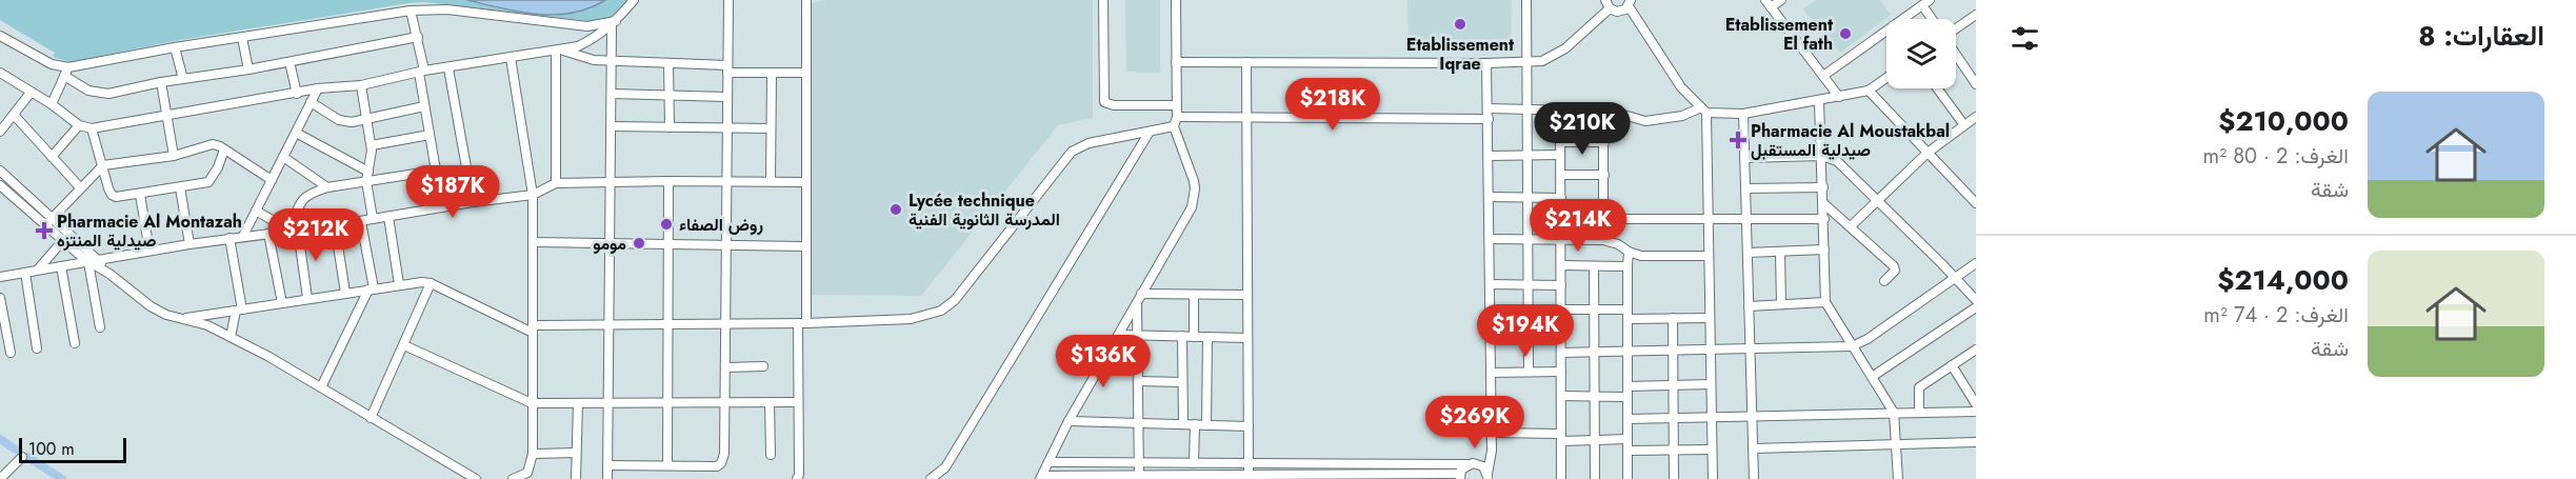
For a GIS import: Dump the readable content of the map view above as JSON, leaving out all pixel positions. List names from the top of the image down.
{
  "places": {
    "other": [
      "Etablissement Iqrae",
      "Etablissement El fath",
      "Lycée technique المدرسة الثانوية الفنية",
      "روض الصفاء",
      "مومو"
    ],
    "health": ["Pharmacie Al Moustakbal صيدلية المستقبل", "Pharmacie Al Montazah صيدلية المنتزه"]
  },
  "scale_bar": "100 m",
  "page": {
    "heading": "العقارات: 8",
    "list": [
      {
        "name": "$210,000",
        "note": "الغرف: 2 · 80 m² · شقة"
      },
      {
        "name": "$214,000",
        "note": "الغرف: 2 · 74 m² · شقة"
      }
    ],
    "price": [
      "$218K",
      "$210K",
      "$187K",
      "$214K",
      "$212K",
      "$194K",
      "$136K",
      "$269K"
    ],
    "scale": "100 m"
  }
}
